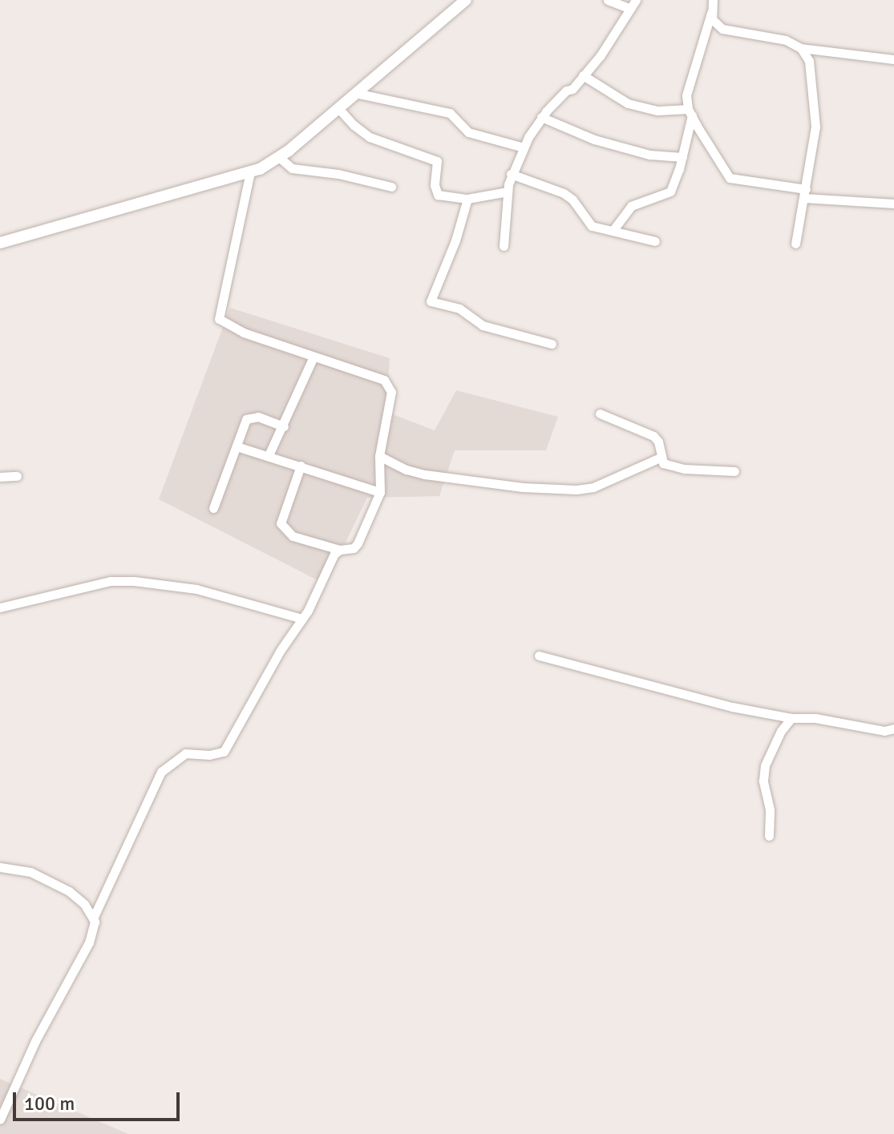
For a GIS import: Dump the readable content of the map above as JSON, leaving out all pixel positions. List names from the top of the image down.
{
  "scale_bar": "100 m"
}
